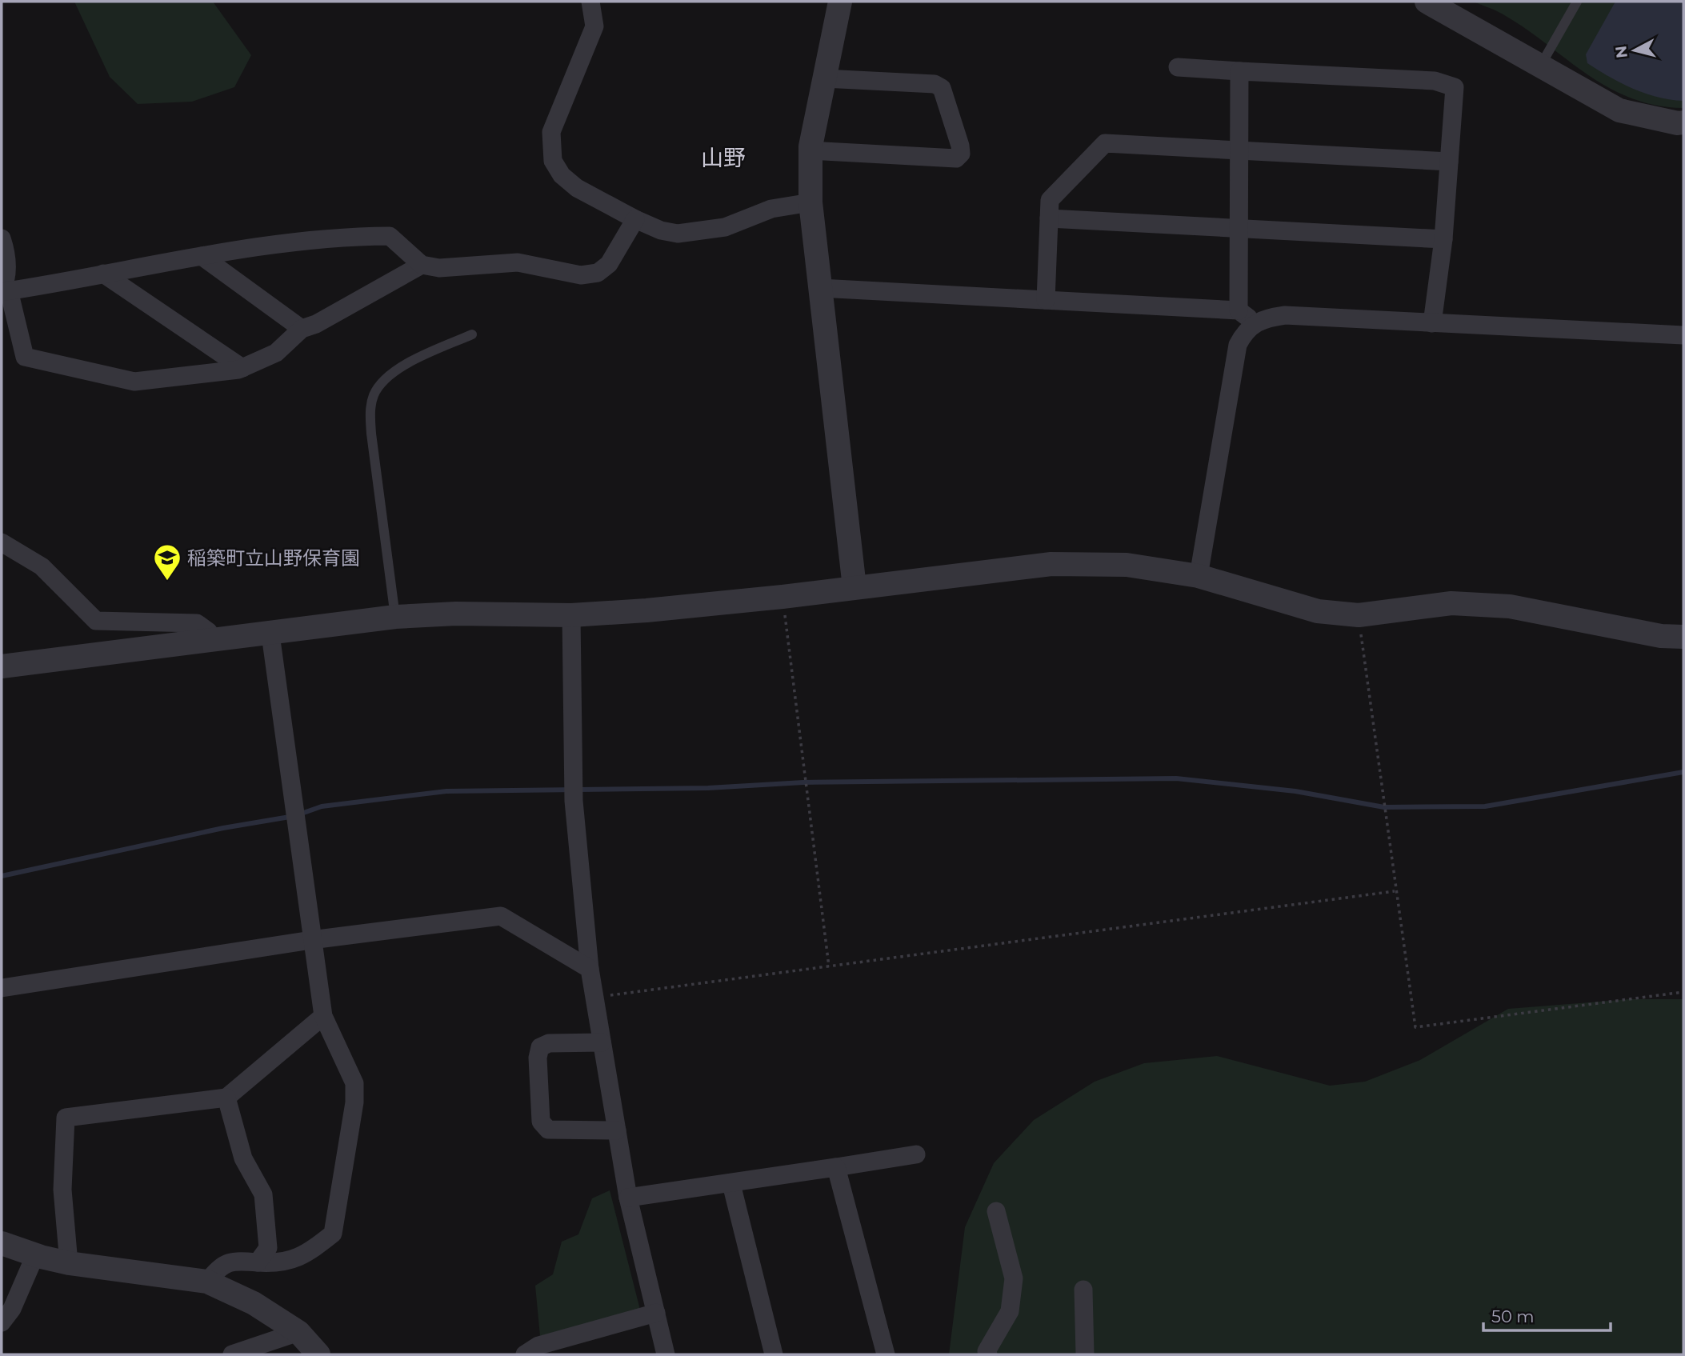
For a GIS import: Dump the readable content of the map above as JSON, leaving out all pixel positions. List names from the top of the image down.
{
  "districts": ["山野"],
  "places": {
    "school or university": ["稲築町立山野保育園"]
  },
  "scale_bar": "50 m",
  "north": "left"
}
